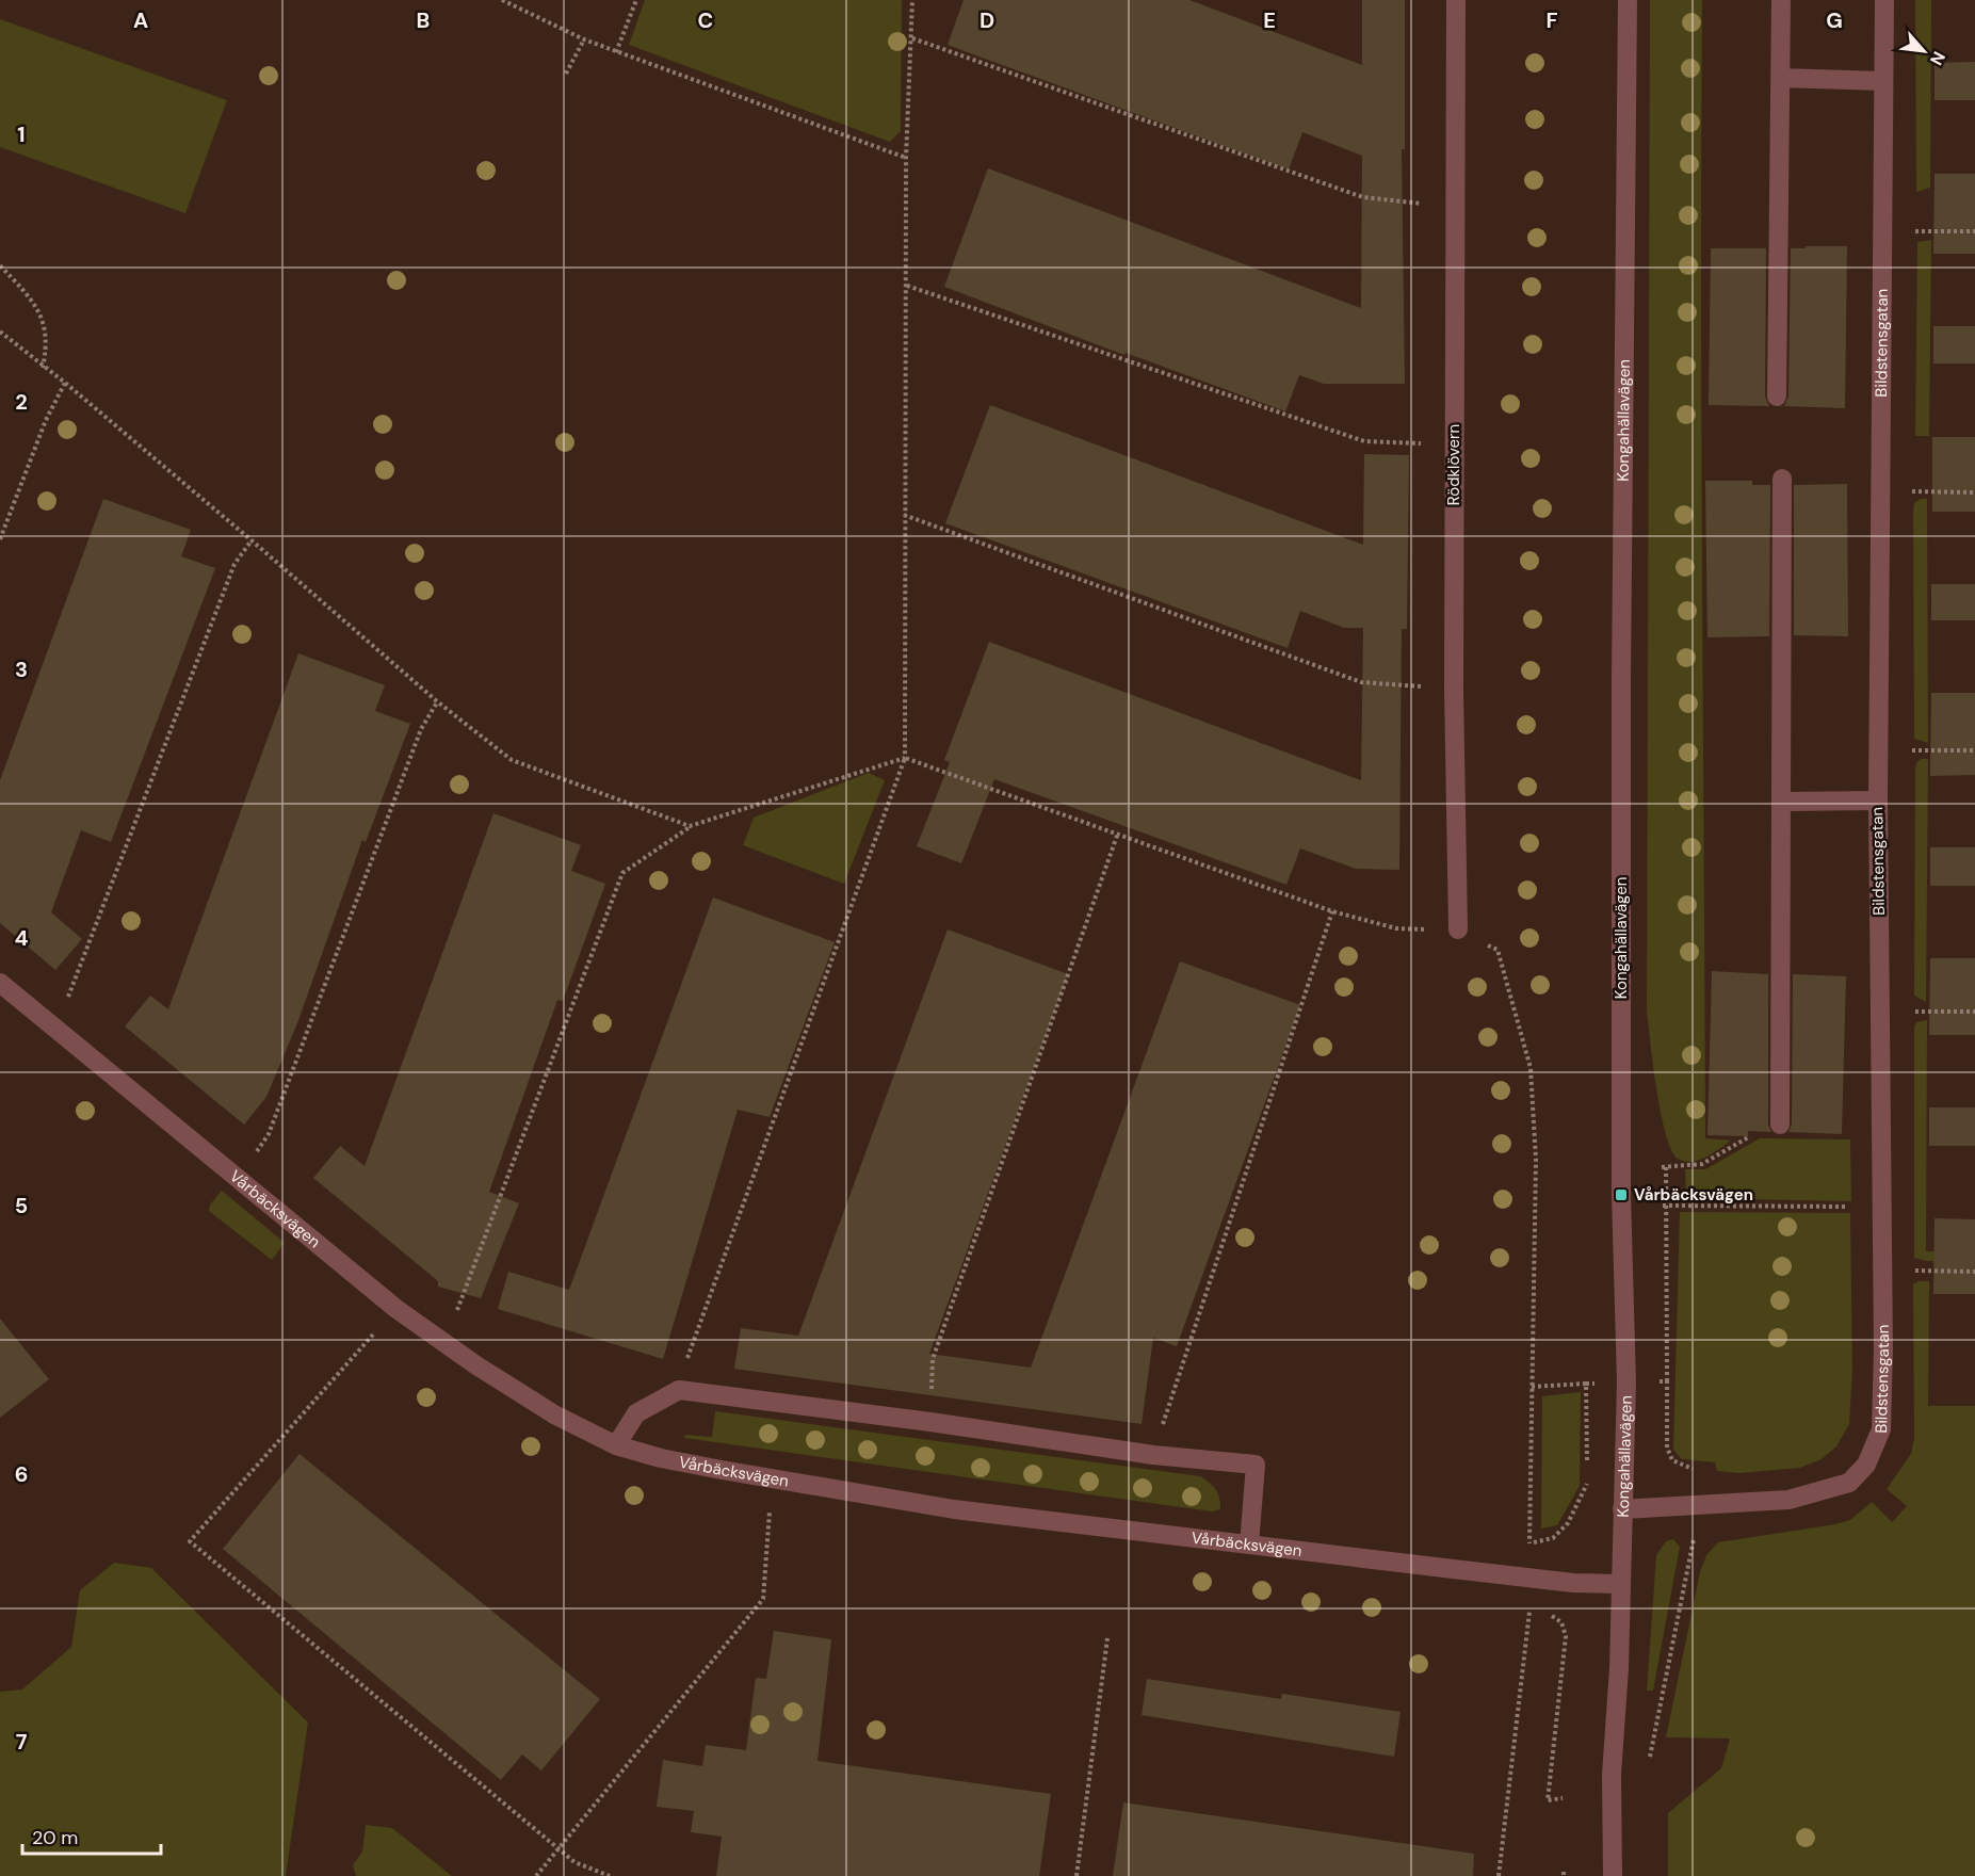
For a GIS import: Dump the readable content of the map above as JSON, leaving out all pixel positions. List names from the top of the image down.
{
  "streets": {
    "street": [
      "Bildstensgatan",
      "Kongahällavägen",
      "Rödklövern",
      "Vårbäcksvägen"
    ]
  },
  "crossings": [
    ["Bildstensgatan", "Kongahällavägen"],
    ["Kongahällavägen", "Vårbäcksvägen"]
  ],
  "places": {
    "transit": ["Vårbäcksvägen"]
  },
  "scale_bar": "20 m",
  "north": "bottom right",
  "grid": {
    "columns": [
      "A",
      "B",
      "C",
      "D",
      "E",
      "F",
      "G"
    ],
    "rows": [
      "1",
      "2",
      "3",
      "4",
      "5",
      "6",
      "7"
    ]
  }
}
